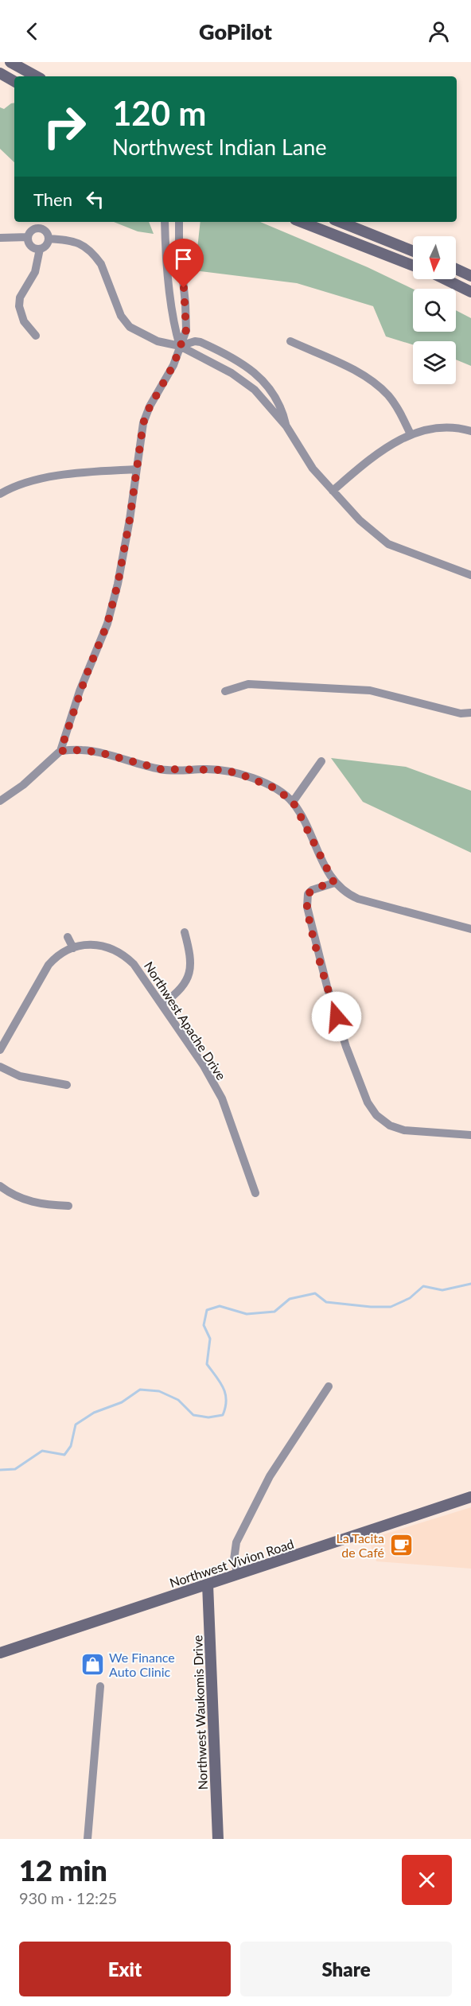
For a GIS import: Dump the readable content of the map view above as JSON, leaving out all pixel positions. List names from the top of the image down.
{
  "streets": {
    "main road": ["Northwest Vivion Road", "Northwest Waukomis Drive"],
    "street": ["Northwest Apache Drive"]
  },
  "crossings": [
    ["Northwest Vivion Road", "Northwest Waukomis Drive"]
  ],
  "places": {
    "cafe": ["La Tacita de Café"],
    "shop": ["We Finance Auto Clinic"]
  },
  "north": "bottom",
  "page": {
    "header": "GoPilot",
    "turn": ["120 m", "Northwest Indian Lane"],
    "then": "Then",
    "heading": ["12 min", "930 m · 12:25"],
    "buttons": ["Exit", "Share"]
  }
}
